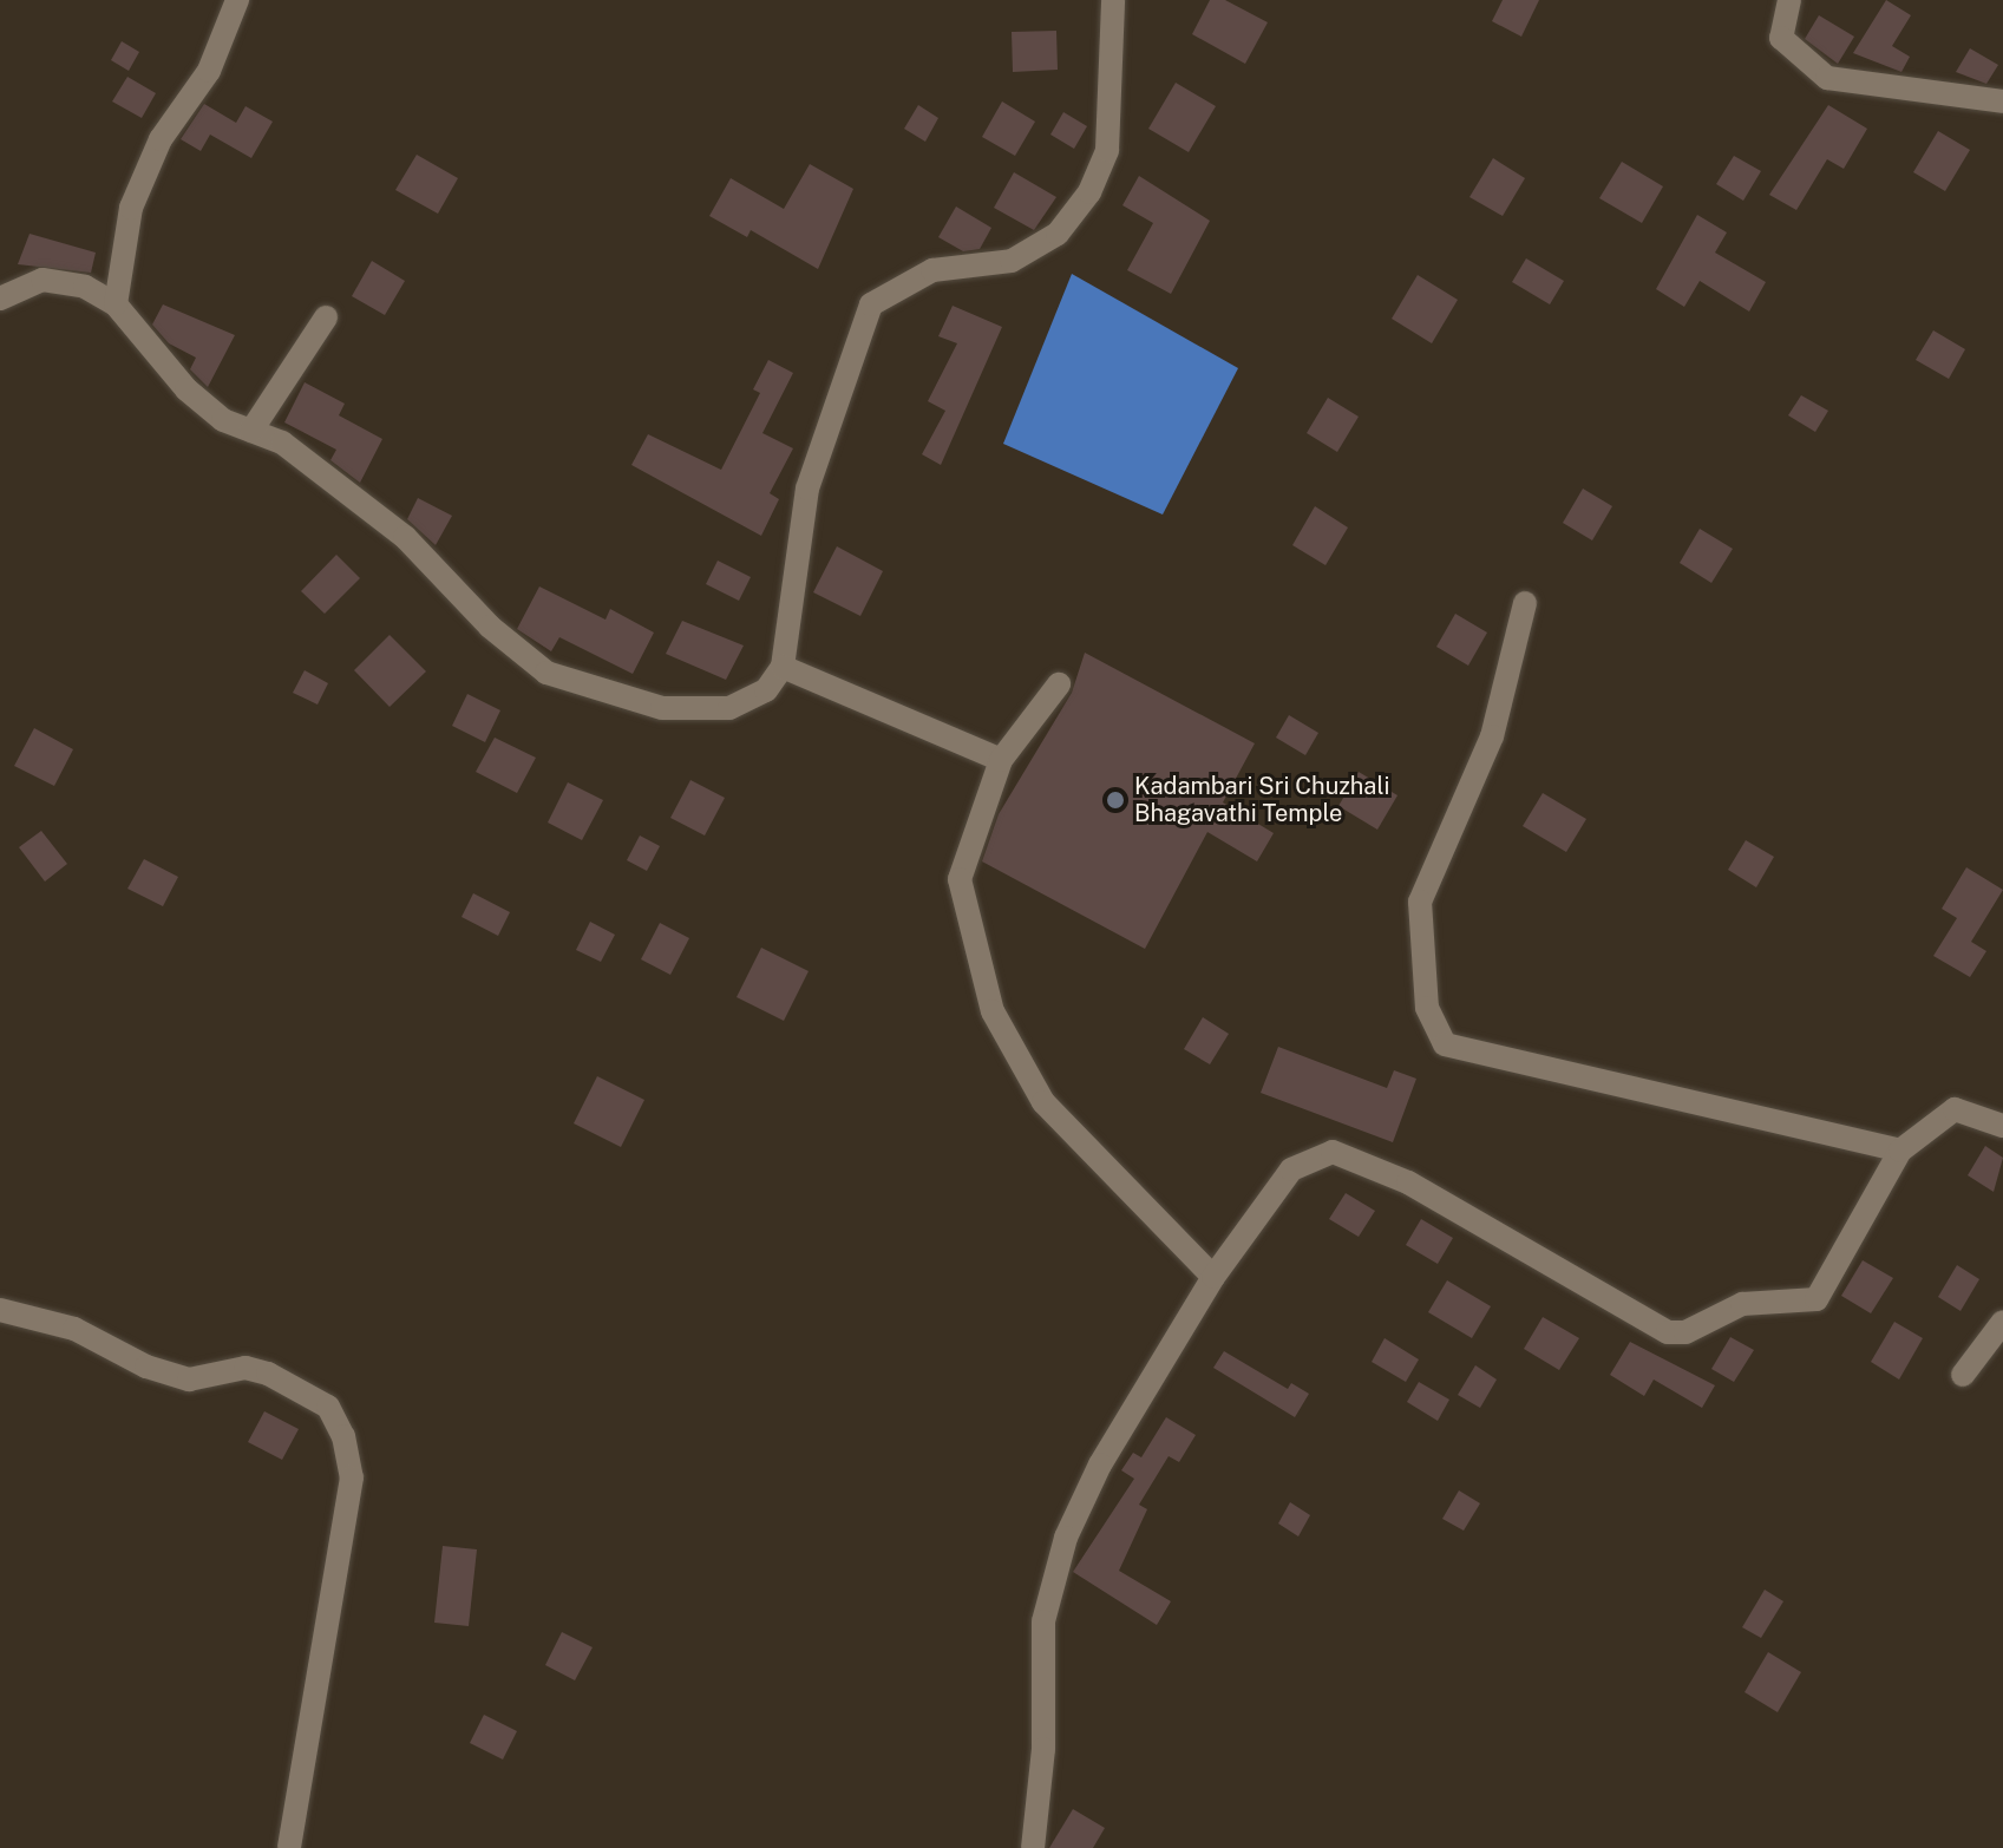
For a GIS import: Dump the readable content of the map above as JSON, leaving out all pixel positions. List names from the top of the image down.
{
  "places": ["Kadambari Sri Chuzhali Bhagavathi Temple"]
}
